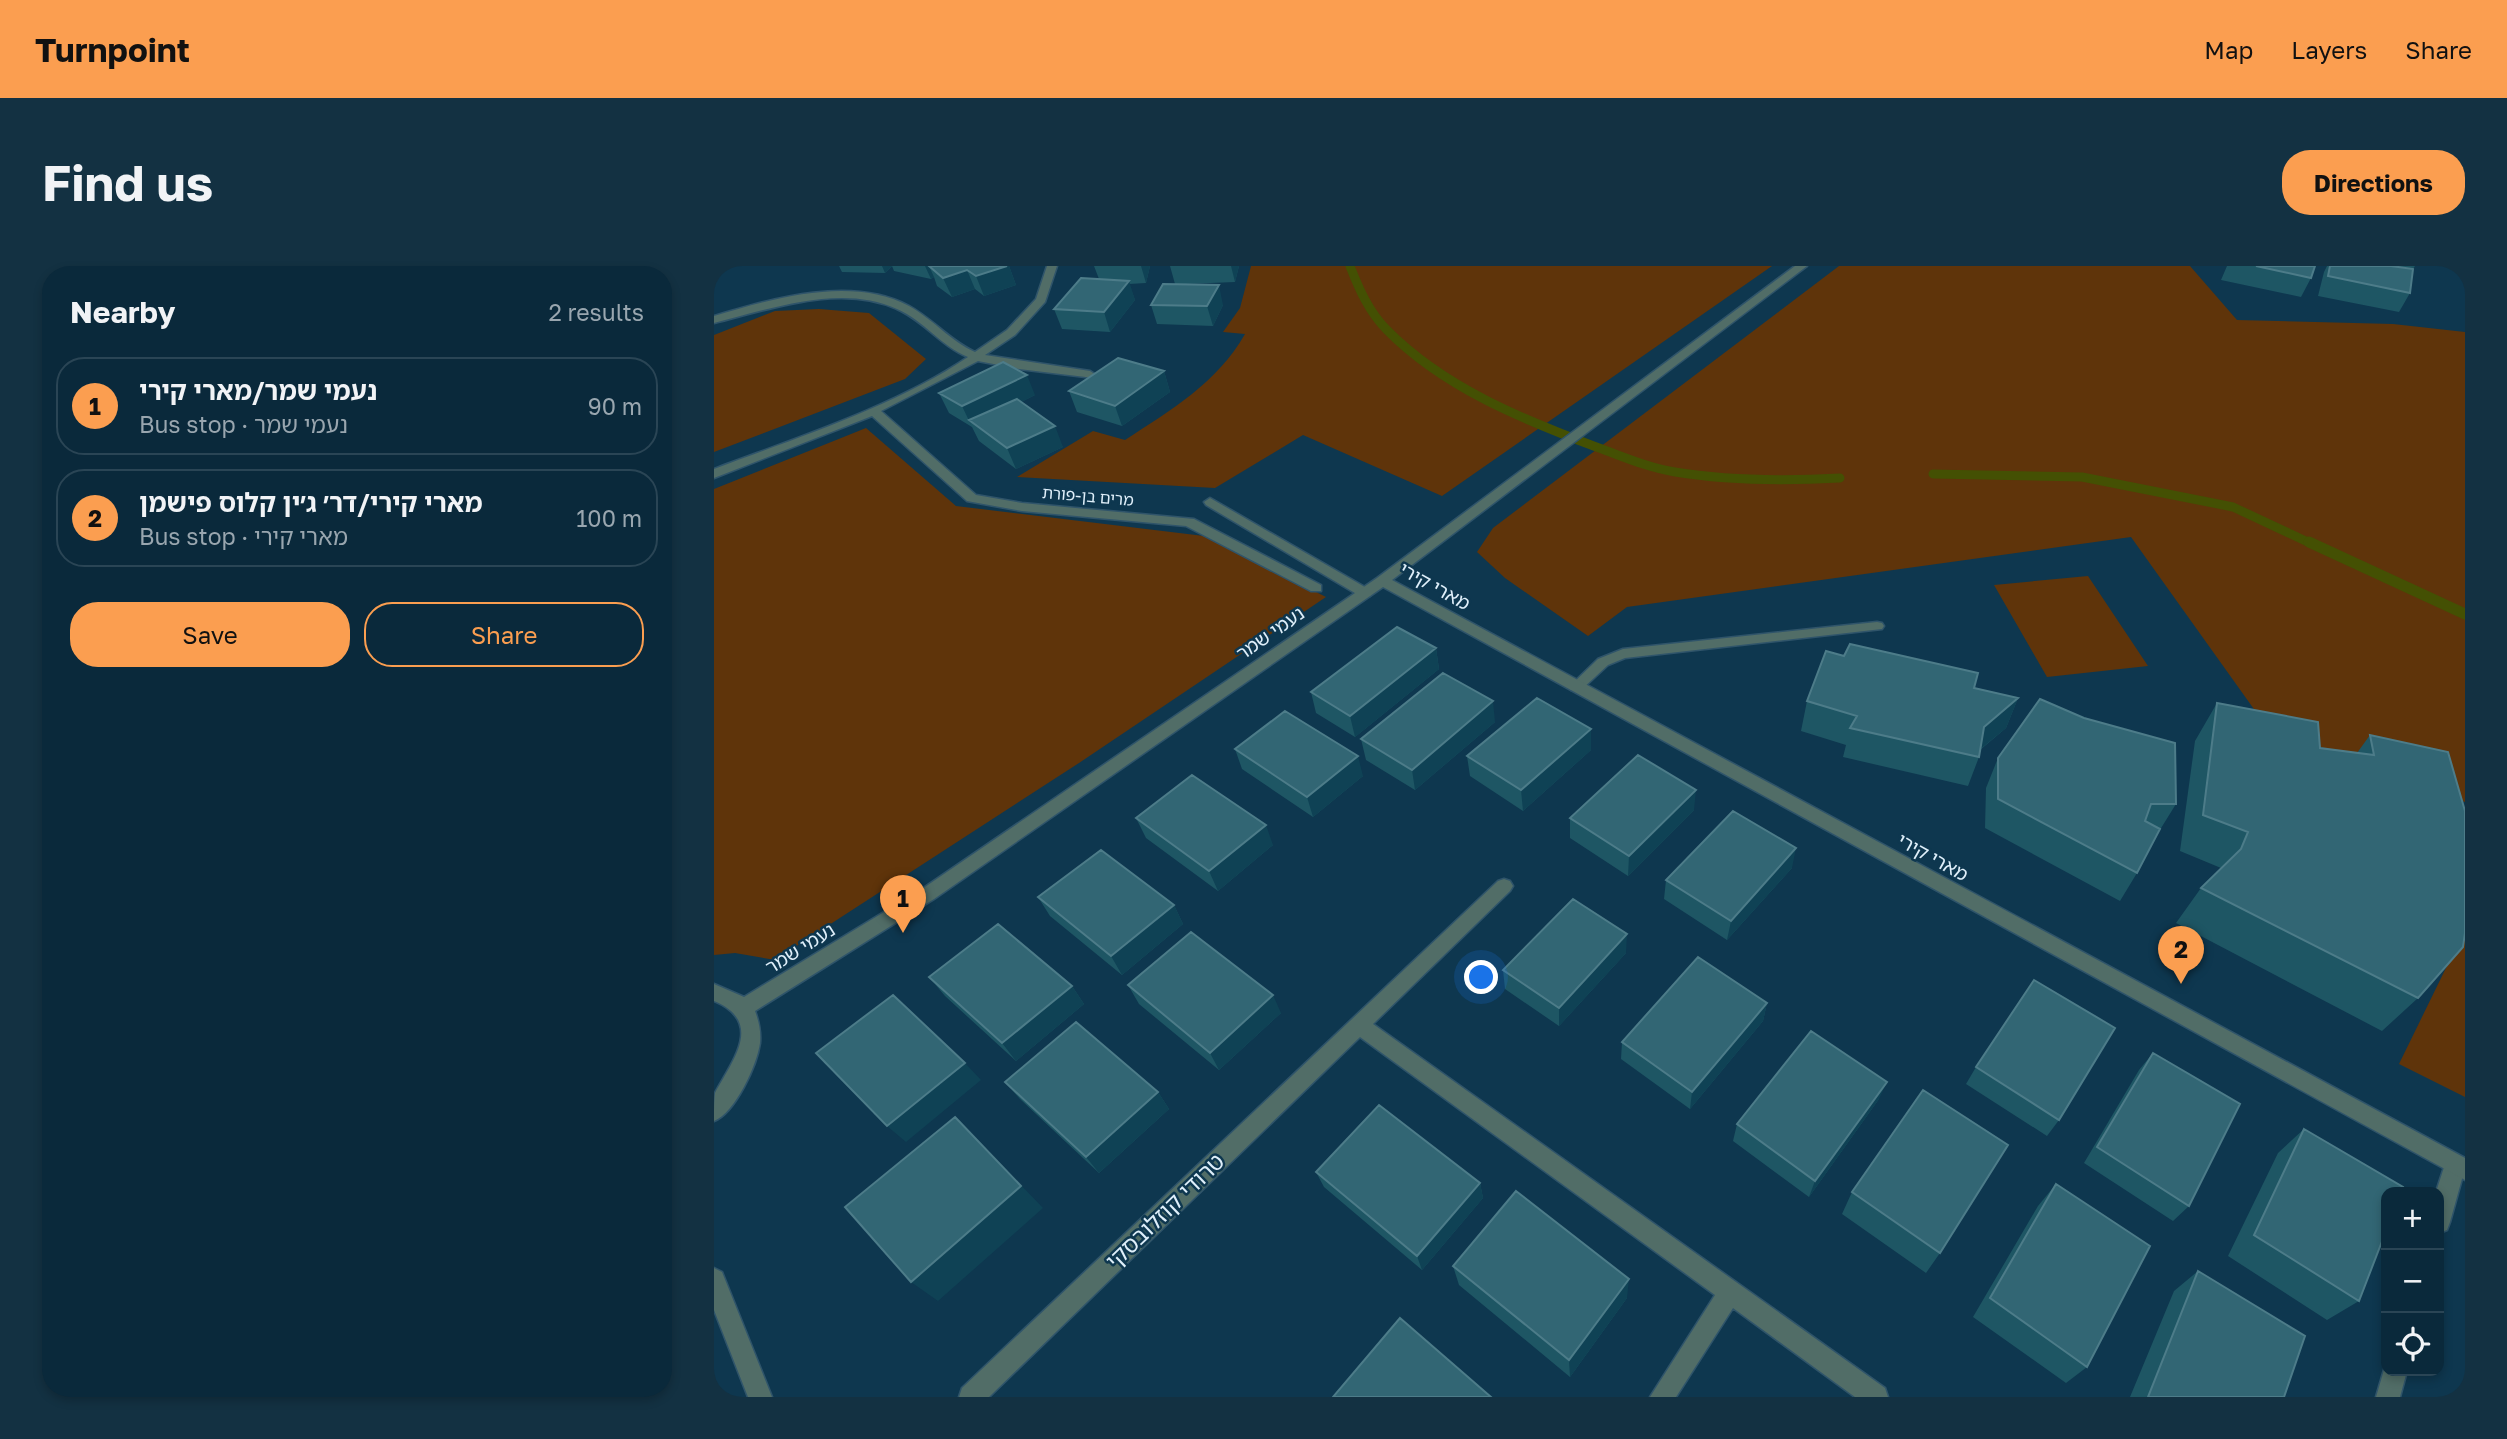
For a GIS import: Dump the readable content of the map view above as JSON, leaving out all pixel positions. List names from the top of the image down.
{
  "streets": {
    "street": [
      "מרים בן-פורת",
      "מארי קירי",
      "נעמי שמר",
      "טרודי קוזלובסקי"
    ]
  },
  "crossings": [
    ["מארי קירי", "נעמי שמר"]
  ],
  "page": {
    "header": "Turnpoint",
    "nav": ["Map", "Layers", "Share"],
    "buttons": [
      "Directions",
      ["Save", "Share"]
    ],
    "title": "Find us",
    "heading": ["Nearby", "2 results"],
    "list": [
      {
        "mark": "1",
        "name": "נעמי שמר/מארי קירי",
        "note": "Bus stop · נעמי שמר",
        "value": "90 m"
      },
      {
        "mark": "2",
        "name": "מארי קירי/דר׳ ג׳ין קלוס פישמן",
        "note": "Bus stop · מארי קירי",
        "value": "100 m"
      }
    ],
    "pins": ["1", "2"],
    "map_buttons": ["+", "−"]
  }
}
